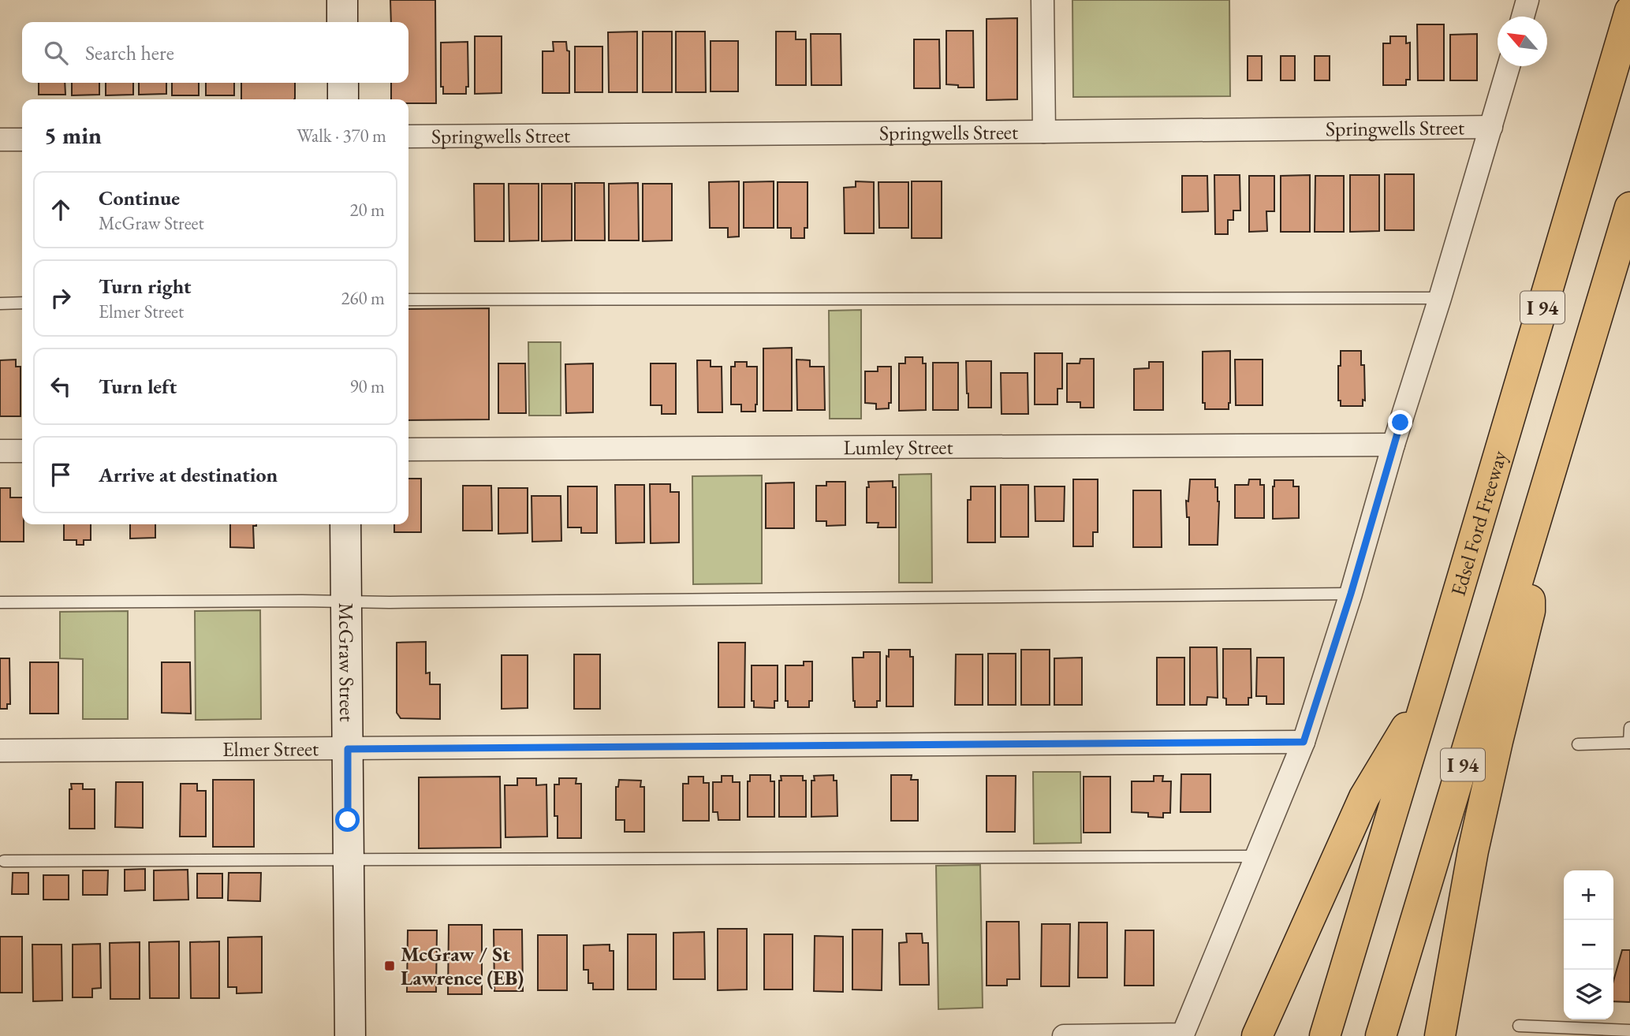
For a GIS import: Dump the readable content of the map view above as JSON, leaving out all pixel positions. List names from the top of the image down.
{
  "streets": {
    "highway": ["I 94", "Edsel Ford Freeway"],
    "street": [
      "Springwells Street",
      "Lumley Street",
      "McGraw Street",
      "Elmer Street"
    ]
  },
  "crossings": [
    ["McGraw Street", "Elmer Street"]
  ],
  "places": {
    "transit": ["McGraw / St Lawrence (EB)"]
  },
  "north": "top left",
  "page": {
    "search": "Search here",
    "heading": ["5 min", "Walk · 370 m"],
    "list": [
      ["Continue", "McGraw Street", "20 m"],
      ["Turn right", "Elmer Street", "260 m"],
      ["Turn left", "90 m"],
      "Arrive at destination"
    ],
    "map_buttons": ["+", "−"]
  }
}
